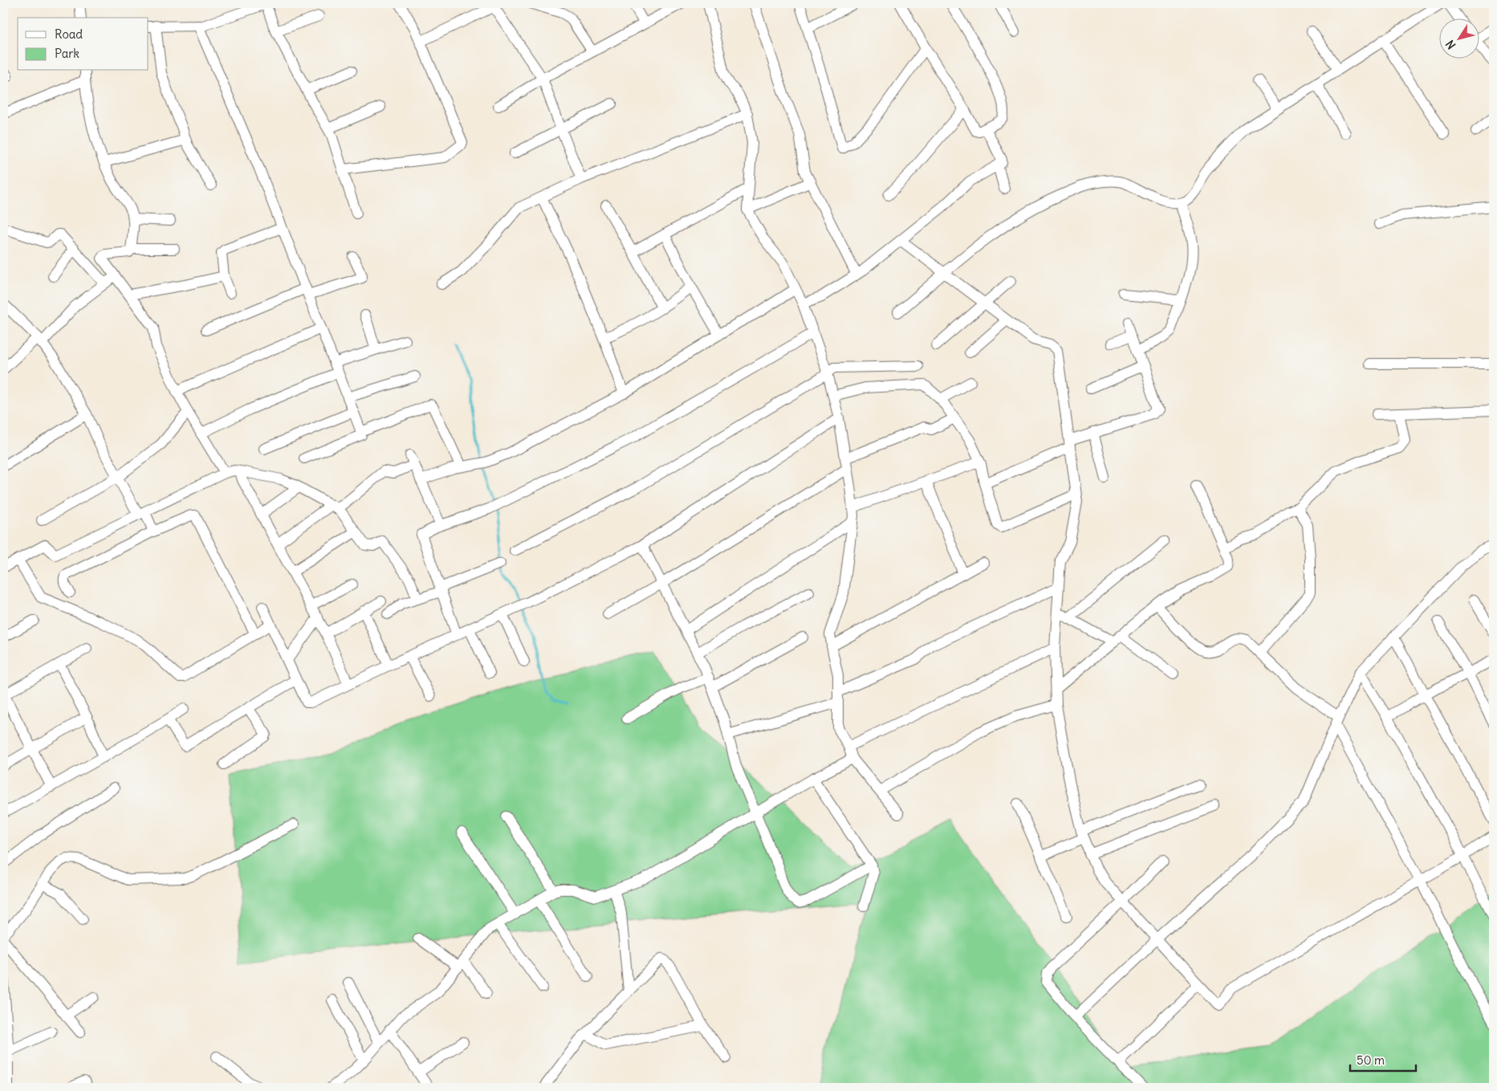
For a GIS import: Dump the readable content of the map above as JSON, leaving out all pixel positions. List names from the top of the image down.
{
  "legend": ["Road", "Park"],
  "scale_bar": "50 m",
  "north": "bottom left"
}
